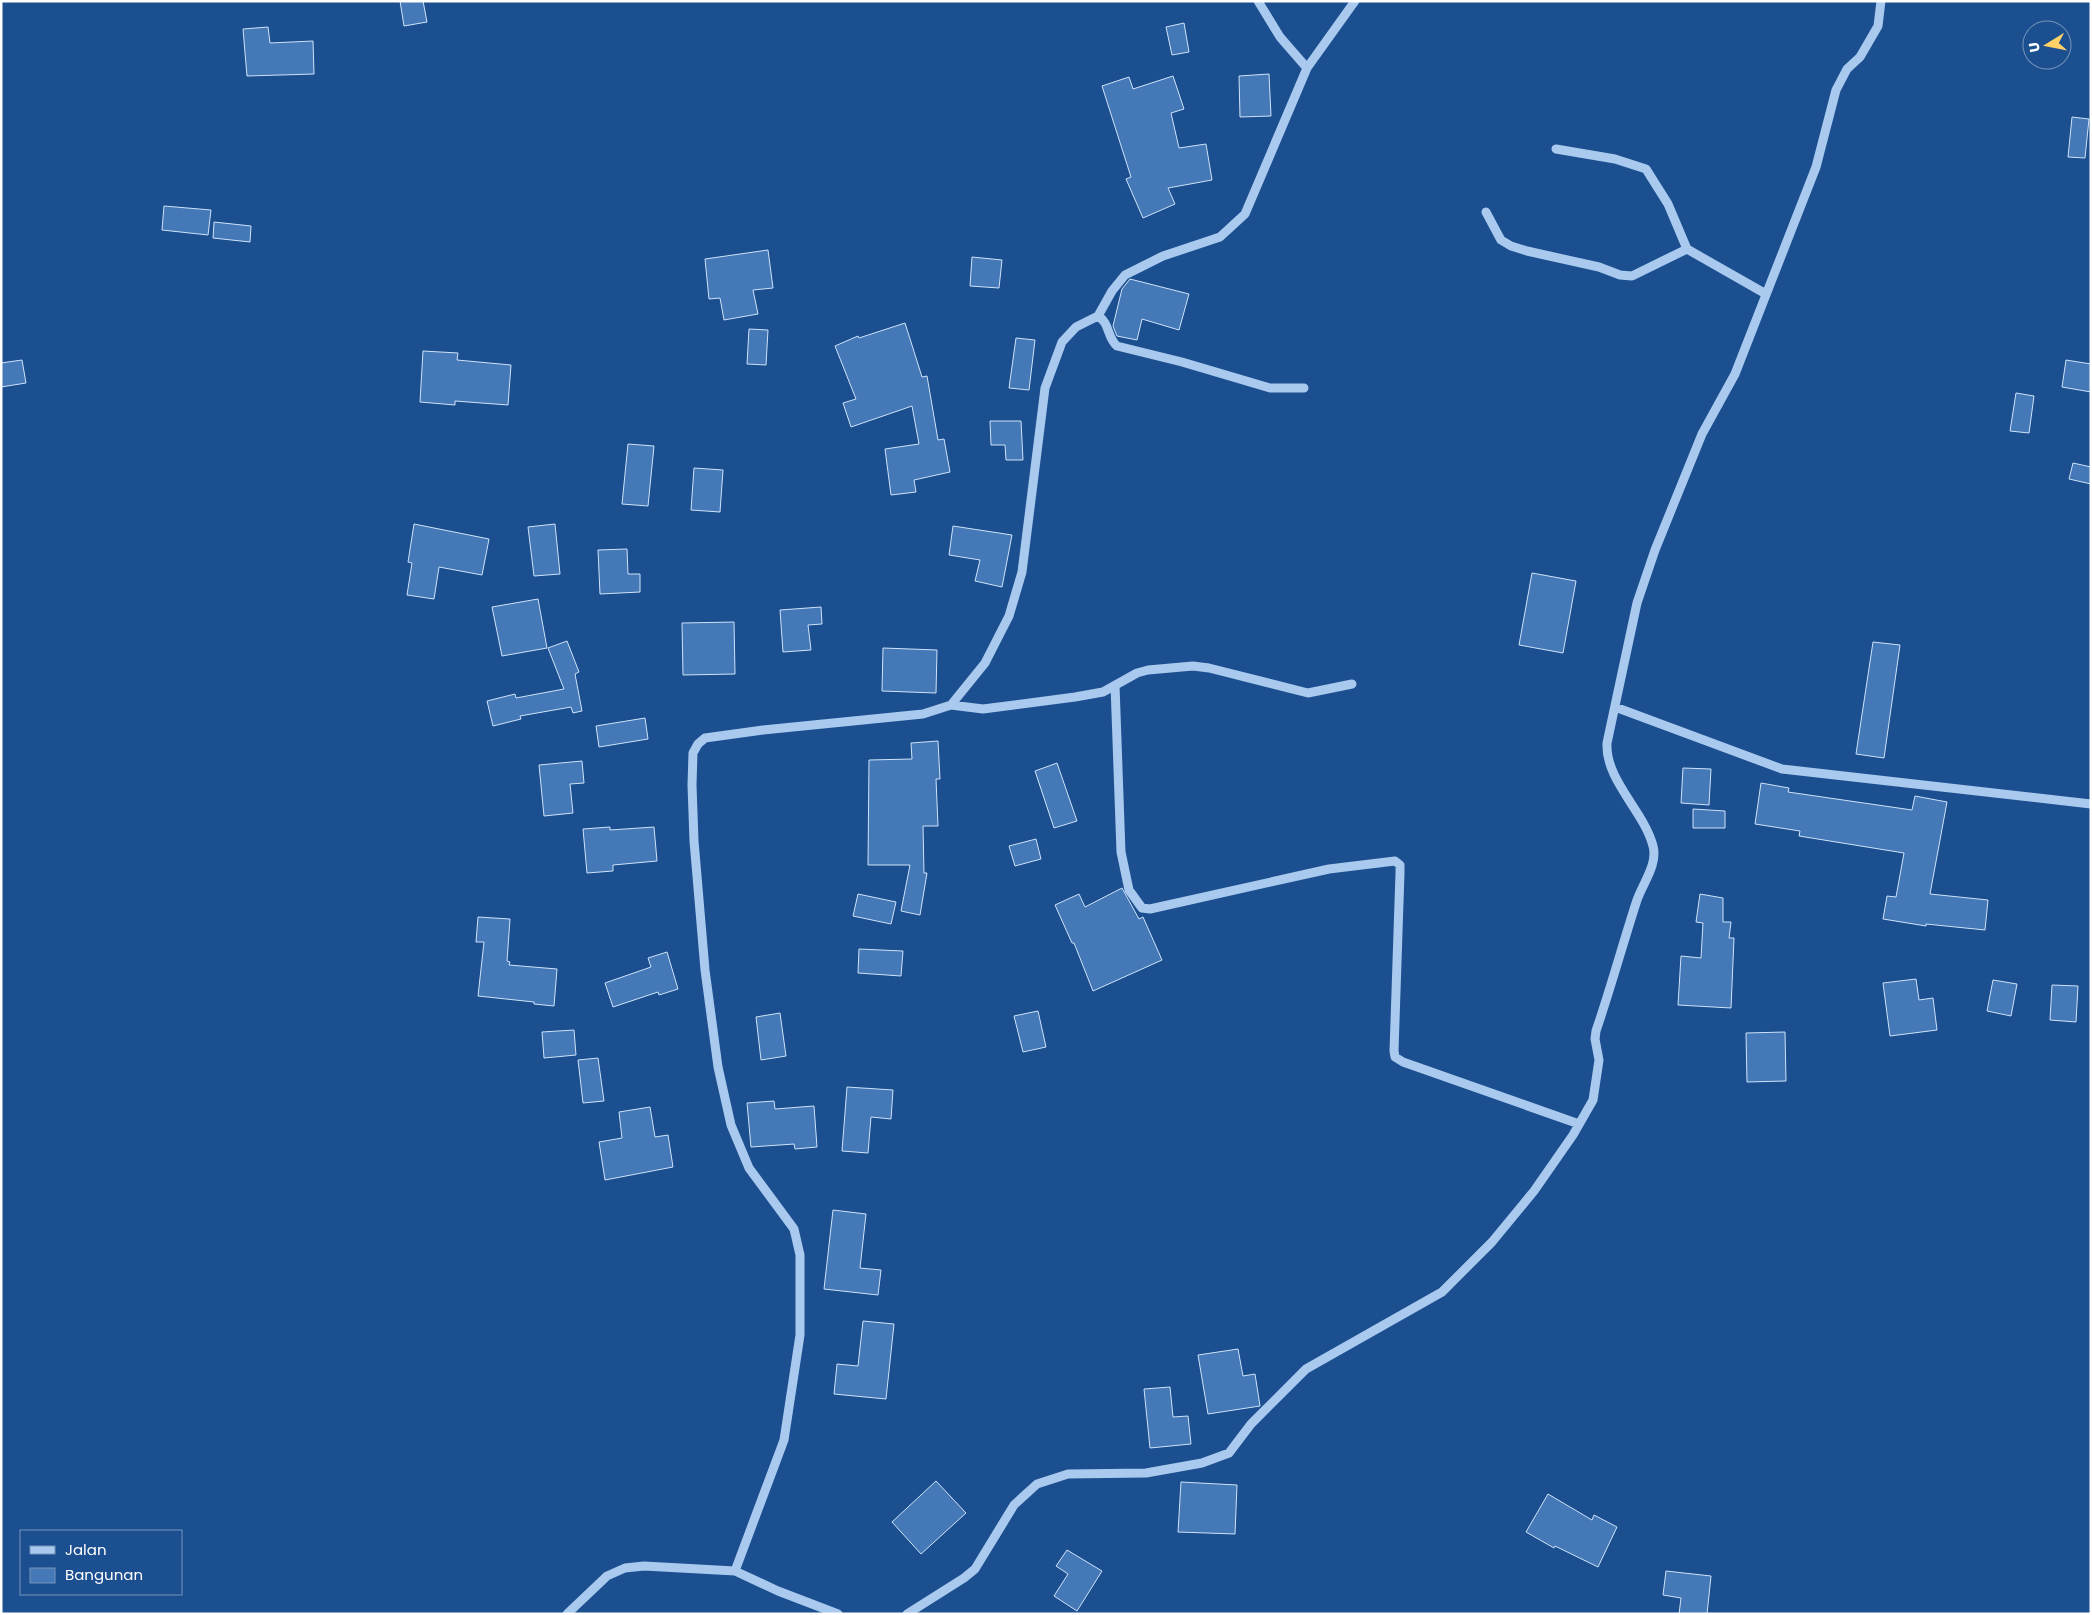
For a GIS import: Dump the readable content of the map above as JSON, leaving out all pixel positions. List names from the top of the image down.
{
  "legend": ["Jalan", "Bangunan"],
  "north": "left"
}
